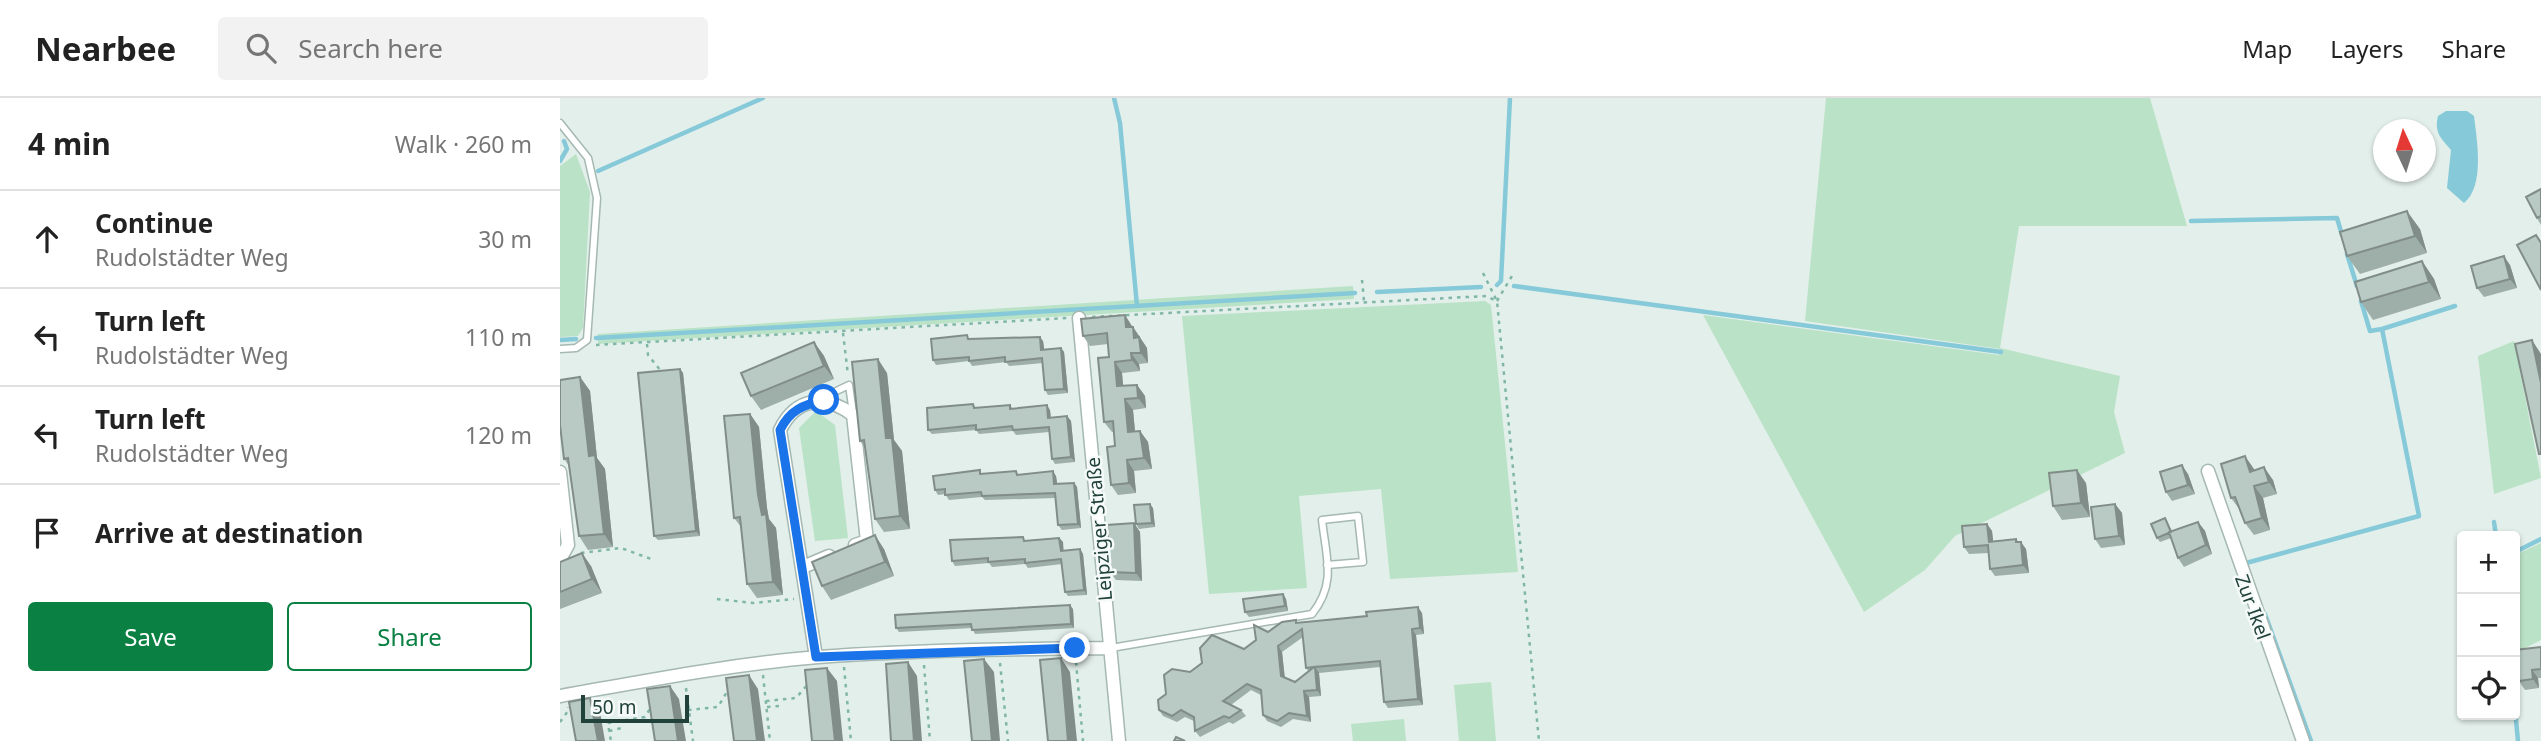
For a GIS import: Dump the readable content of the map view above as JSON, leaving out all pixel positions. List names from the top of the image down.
{
  "streets": {
    "street": ["Leipziger Straße", "Zur Ikel"]
  },
  "scale_bar": "50 m",
  "north": "top",
  "page": {
    "header": "Nearbee",
    "search": "Search here",
    "nav": ["Map", "Layers", "Share"],
    "heading": ["4 min", "Walk · 260 m"],
    "list": [
      ["Continue", "Rudolstädter Weg", "30 m"],
      ["Turn left", "Rudolstädter Weg", "110 m"],
      ["Turn left", "Rudolstädter Weg", "120 m"],
      "Arrive at destination"
    ],
    "map_buttons": ["+", "−"],
    "buttons": ["Save", "Share"],
    "scale": "50 m"
  }
}
